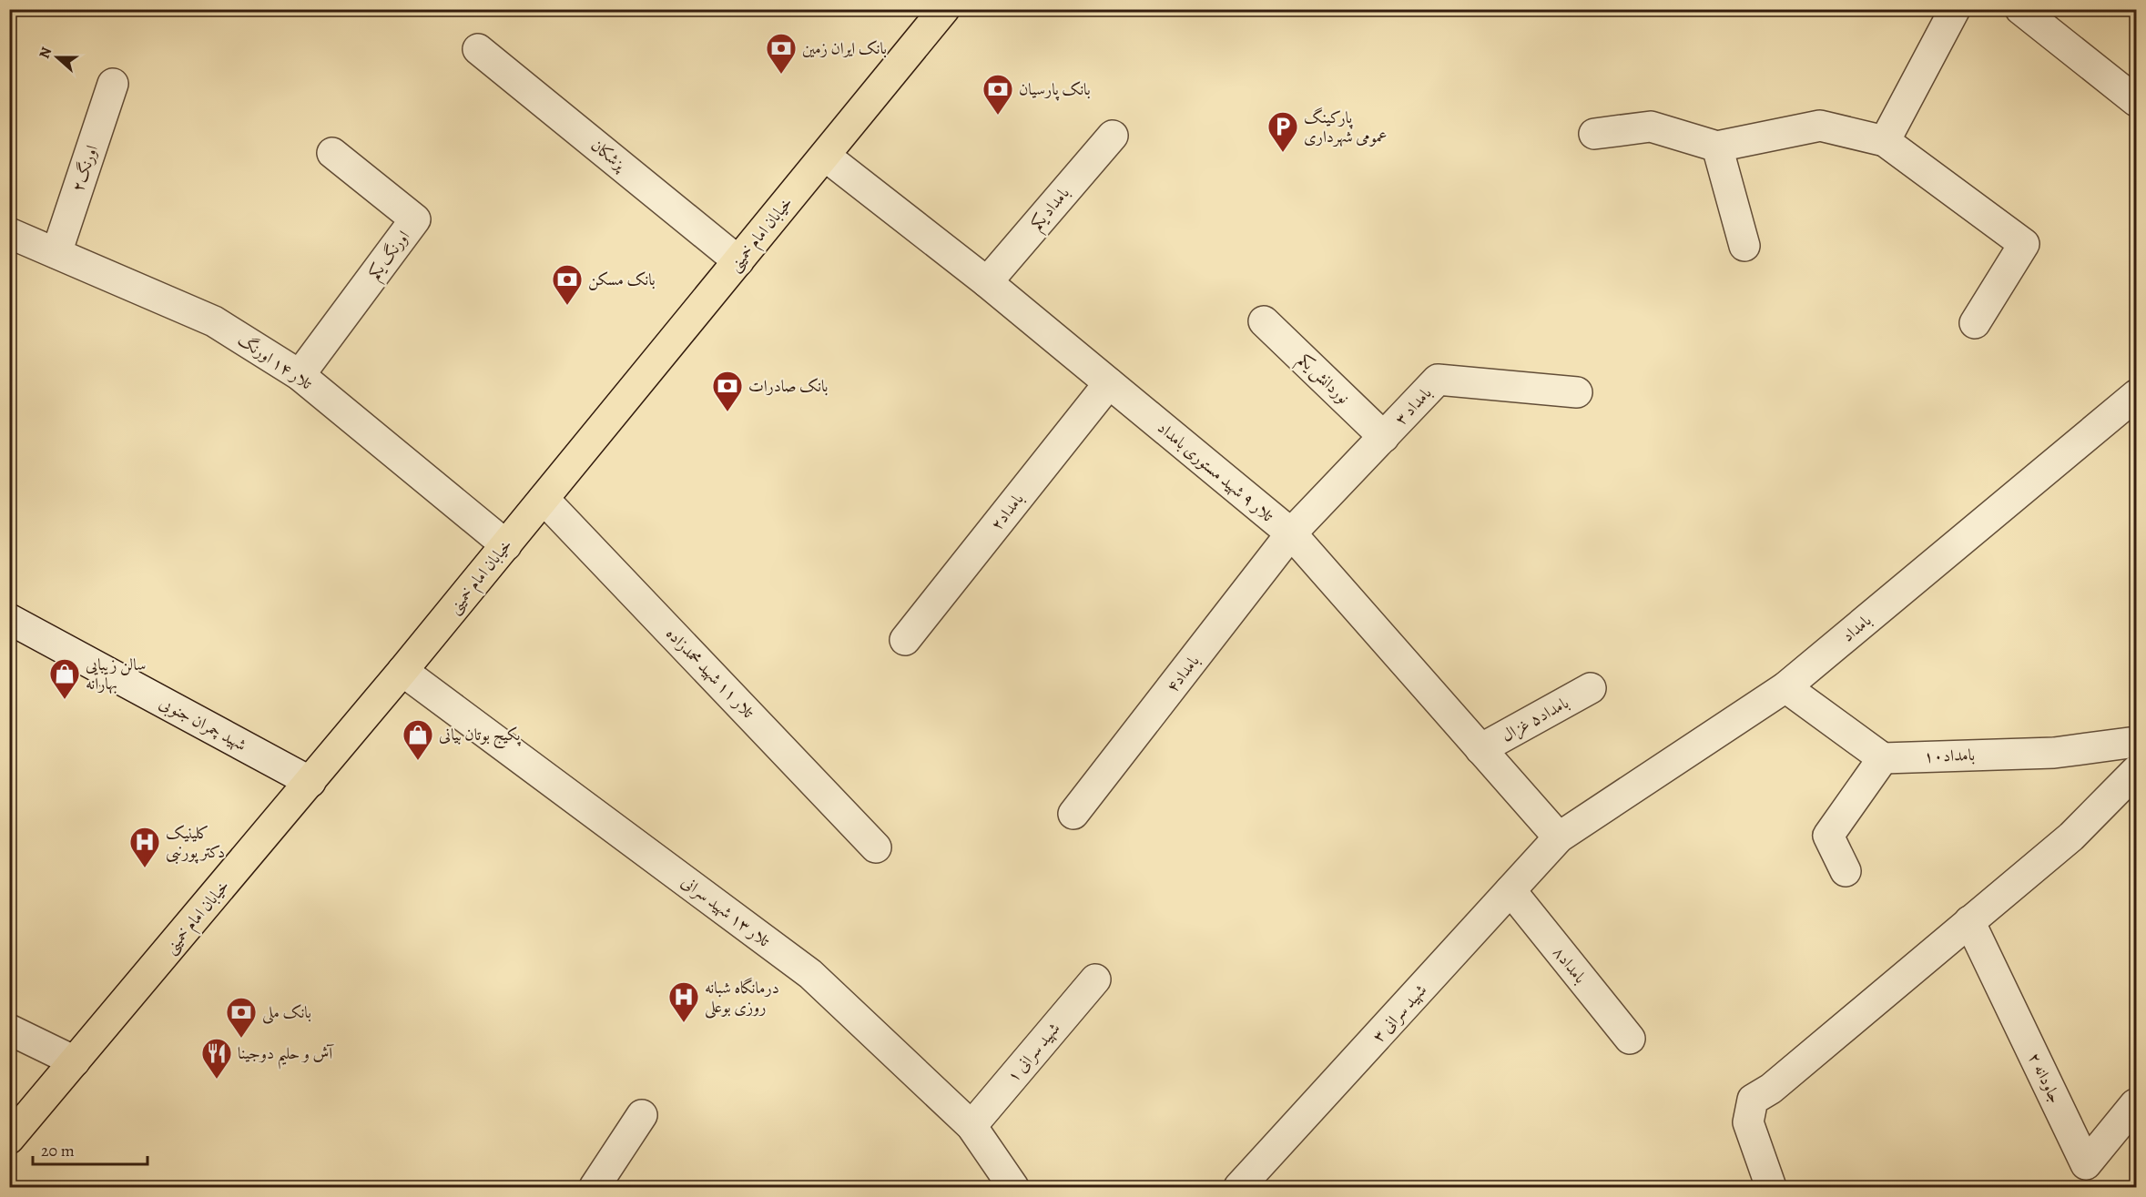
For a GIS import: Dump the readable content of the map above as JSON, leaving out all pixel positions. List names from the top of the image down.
{
  "streets": {
    "main road": ["خیابان امام خمینی"],
    "street": [
      "پزشکان",
      "اورنگ۲",
      "بامداد یکم",
      "اورنگ یکم",
      "تلار ۱۴ اورنگ",
      "نوردانش یکم",
      "بامداد ۳",
      "تلار ۹ شهید مستوری بامداد",
      "بامداد۲",
      "بامداد",
      "تلار ۱۱ شهید محمدزاده",
      "بامداد۴",
      "بامداد۵ غزال",
      "شهید چمران جنوبی",
      "بامداد۱۰",
      "تلار ۱۳ شهید سرانی",
      "بامداد۸",
      "شهید سرانی ۳",
      "شهید سرانی ۱",
      "جاودانه ۲"
    ]
  },
  "crossings": [
    ["پزشکان", "خیابان امام خمینی"],
    ["اورنگ۲", "تلار ۱۴ اورنگ"],
    ["بامداد یکم", "تلار ۹ شهید مستوری بامداد"],
    ["خیابان امام خمینی", "تلار ۱۴ اورنگ"],
    ["خیابان امام خمینی", "تلار ۹ شهید مستوری بامداد"],
    ["خیابان امام خمینی", "تلار ۱۱ شهید محمدزاده"],
    ["خیابان امام خمینی", "شهید چمران جنوبی"],
    ["خیابان امام خمینی", "تلار ۱۳ شهید سرانی"],
    ["اورنگ یکم", "تلار ۱۴ اورنگ"],
    ["نوردانش یکم", "بامداد ۳"],
    ["بامداد ۳", "تلار ۹ شهید مستوری بامداد"],
    ["بامداد ۳", "بامداد۴"],
    ["تلار ۹ شهید مستوری بامداد", "بامداد۲"],
    ["تلار ۹ شهید مستوری بامداد", "بامداد"],
    ["تلار ۹ شهید مستوری بامداد", "بامداد۴"],
    ["تلار ۹ شهید مستوری بامداد", "بامداد۵ غزال"],
    ["تلار ۹ شهید مستوری بامداد", "شهید سرانی ۳"],
    ["بامداد", "شهید سرانی ۳"],
    ["تلار ۱۳ شهید سرانی", "شهید سرانی ۱"],
    ["بامداد۸", "شهید سرانی ۳"]
  ],
  "places": {
    "bank": [
      "بانک ایران زمین",
      "بانک پارسیان",
      "بانک مسکن",
      "بانک صادرات",
      "بانک ملی"
    ],
    "parking": ["پارکینگ عمومی شهرداری"],
    "shop": ["سالن زیبایی بهارانه", "پکیج بوتان بیانی"],
    "hospital": ["کلینیک دکتر پورنبی", "درمانگاه شبانه روزی بوعلی"],
    "restaurant": ["آش و حلیم دوجینا"]
  },
  "scale_bar": "20 m",
  "north": "left"
}
